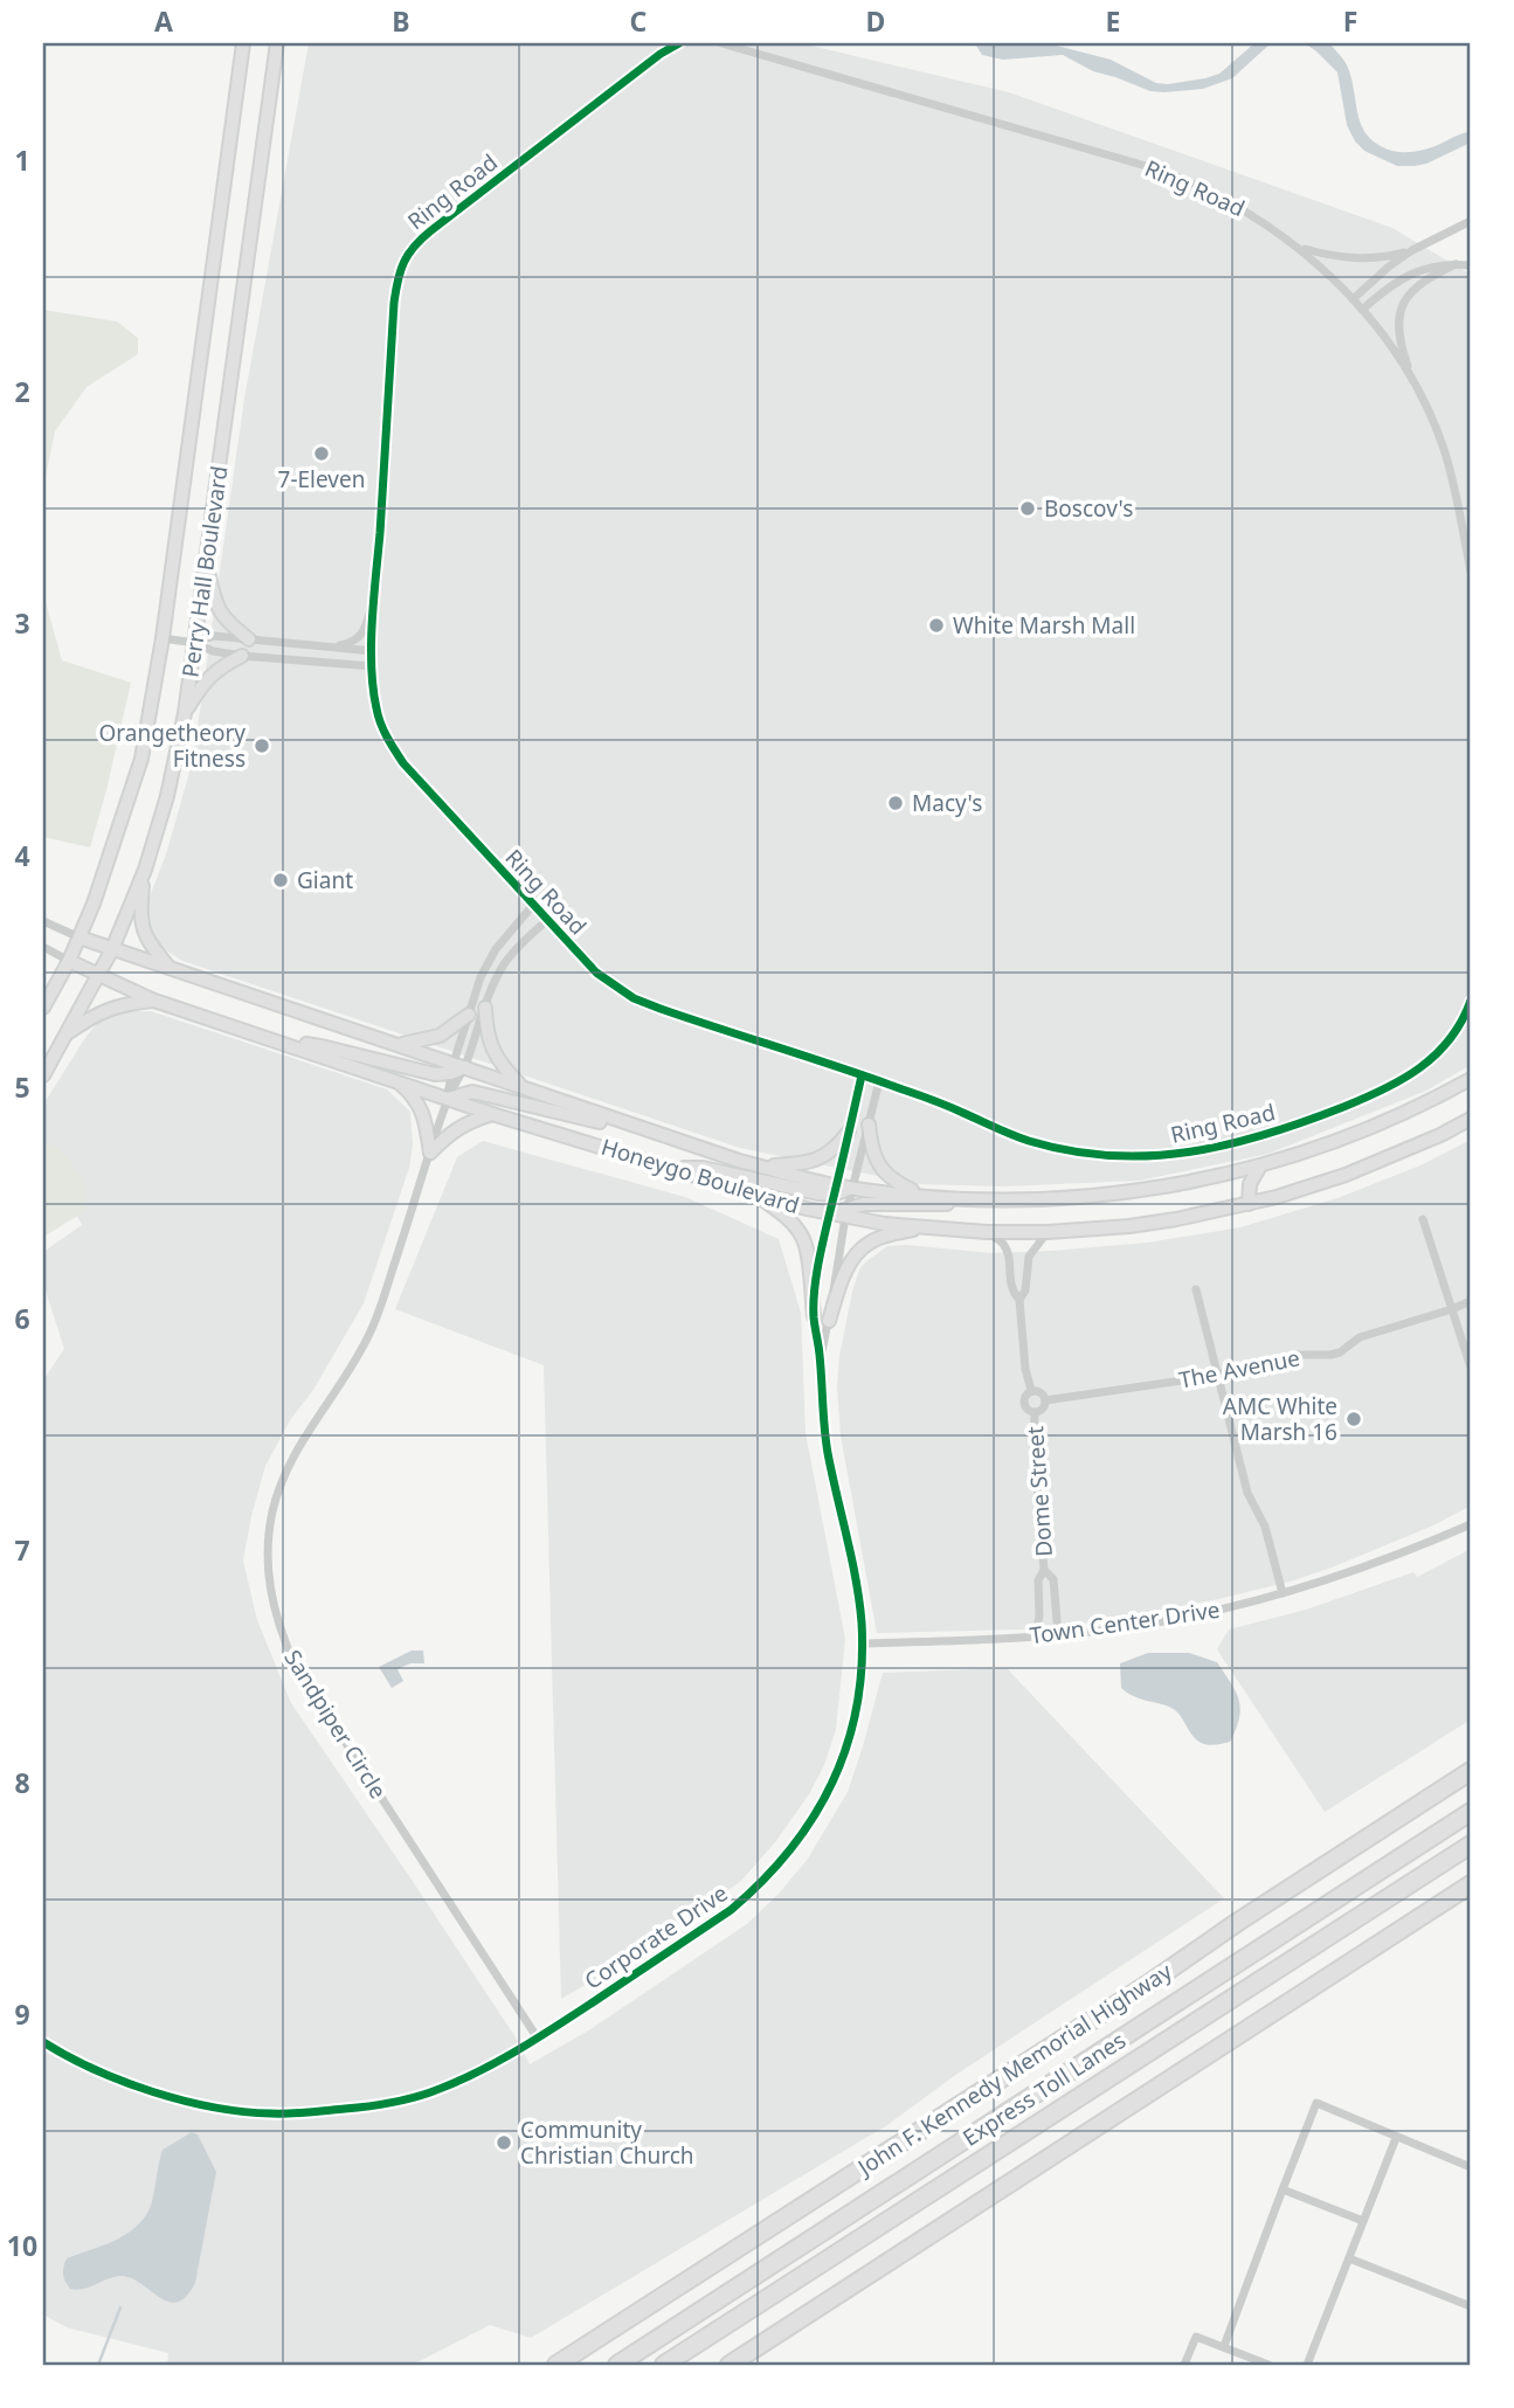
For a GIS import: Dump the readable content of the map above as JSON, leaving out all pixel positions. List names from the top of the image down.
{
  "streets": {
    "highway": ["John F. Kennedy Memorial Highway", "Express Toll Lanes"],
    "main road": ["Perry Hall Boulevard", "Honeygo Boulevard"],
    "street": [
      "Ring Road",
      "The Avenue",
      "Dome Street",
      "Town Center Drive",
      "Sandpiper Circle",
      "Corporate Drive"
    ]
  },
  "crossings": [
    ["Perry Hall Boulevard", "Honeygo Boulevard"],
    ["Honeygo Boulevard", "Sandpiper Circle"],
    ["Honeygo Boulevard", "Corporate Drive"],
    ["The Avenue", "Dome Street"],
    ["Dome Street", "Town Center Drive"],
    ["Town Center Drive", "Corporate Drive"],
    ["Sandpiper Circle", "Corporate Drive"]
  ],
  "places": [
    "7-Eleven",
    "Boscov's",
    "White Marsh Mall",
    "Orangetheory Fitness",
    "Macy's",
    "Giant",
    "AMC White Marsh 16",
    "Community Christian Church"
  ],
  "grid": {
    "columns": [
      "A",
      "B",
      "C",
      "D",
      "E",
      "F"
    ],
    "rows": [
      "1",
      "2",
      "3",
      "4",
      "5",
      "6",
      "7",
      "8",
      "9",
      "10"
    ]
  }
}
